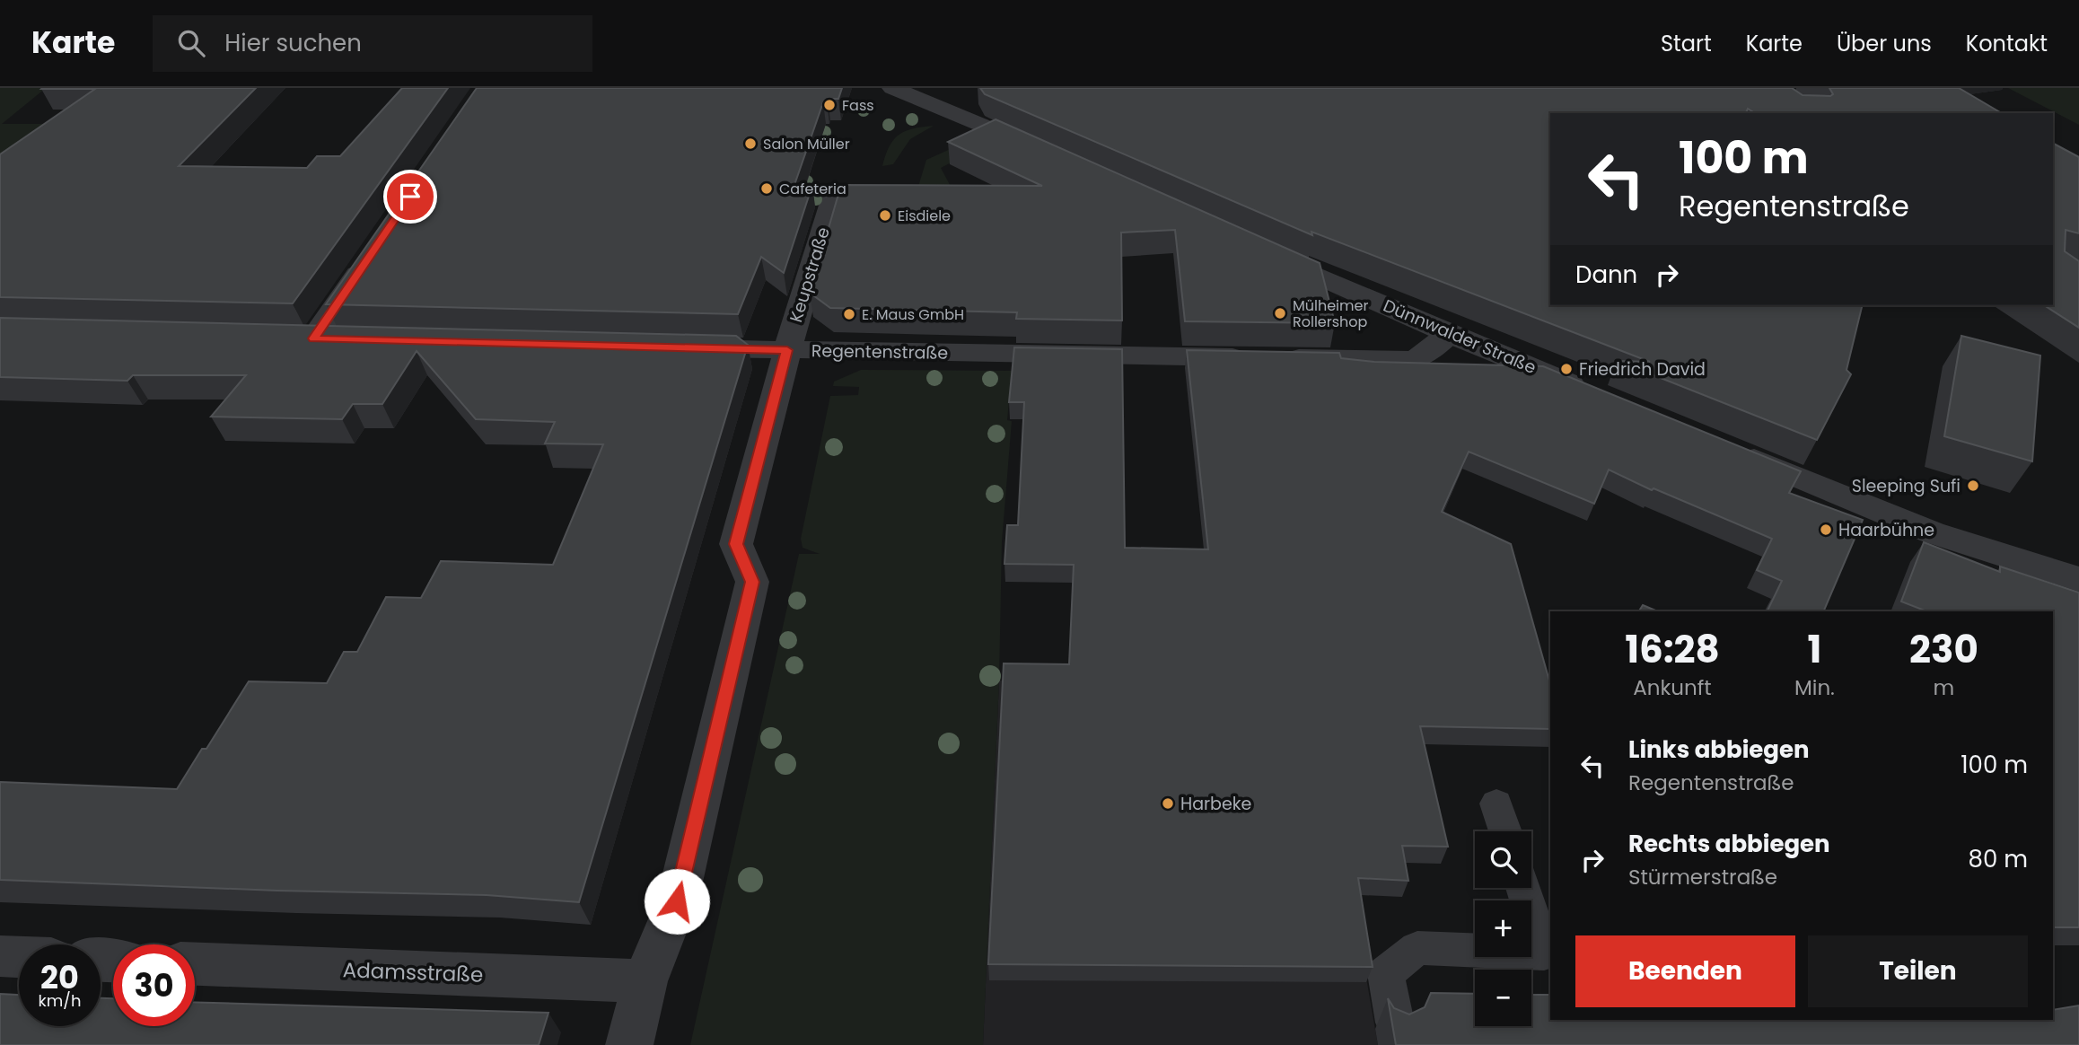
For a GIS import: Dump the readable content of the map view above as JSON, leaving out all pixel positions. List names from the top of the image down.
{
  "streets": {
    "street": [
      "Keupstraße",
      "Dünnwalder Straße",
      "Regentenstraße",
      "Adamsstraße"
    ]
  },
  "crossings": [
    ["Keupstraße", "Regentenstraße"],
    ["Keupstraße", "Adamsstraße"],
    ["Dünnwalder Straße", "Regentenstraße"]
  ],
  "places": [
    "Fass",
    "Salon Müller",
    "Cafeteria",
    "Eisdiele",
    "Mülheimer Rollershop",
    "E. Maus GmbH",
    "Friedrich David",
    "Sleeping Sufi",
    "Haarbühne",
    "Harbeke"
  ],
  "page": {
    "header": "Karte",
    "search": "Hier suchen",
    "nav": [
      "Start",
      "Karte",
      "Über uns",
      "Kontakt"
    ],
    "turn": ["100 m", "Regentenstraße"],
    "then": "Dann",
    "eta": [
      "16:28",
      "Ankunft",
      "1",
      "Min.",
      "230",
      "m"
    ],
    "list": [
      {
        "name": "Links abbiegen",
        "note": "Regentenstraße",
        "value": "100 m"
      },
      {
        "name": "Rechts abbiegen",
        "note": "Stürmerstraße",
        "value": "80 m"
      }
    ],
    "map_buttons": ["+", "−"],
    "buttons": ["Beenden", "Teilen"],
    "speed": "20 km/h",
    "limit": "30"
  }
}
